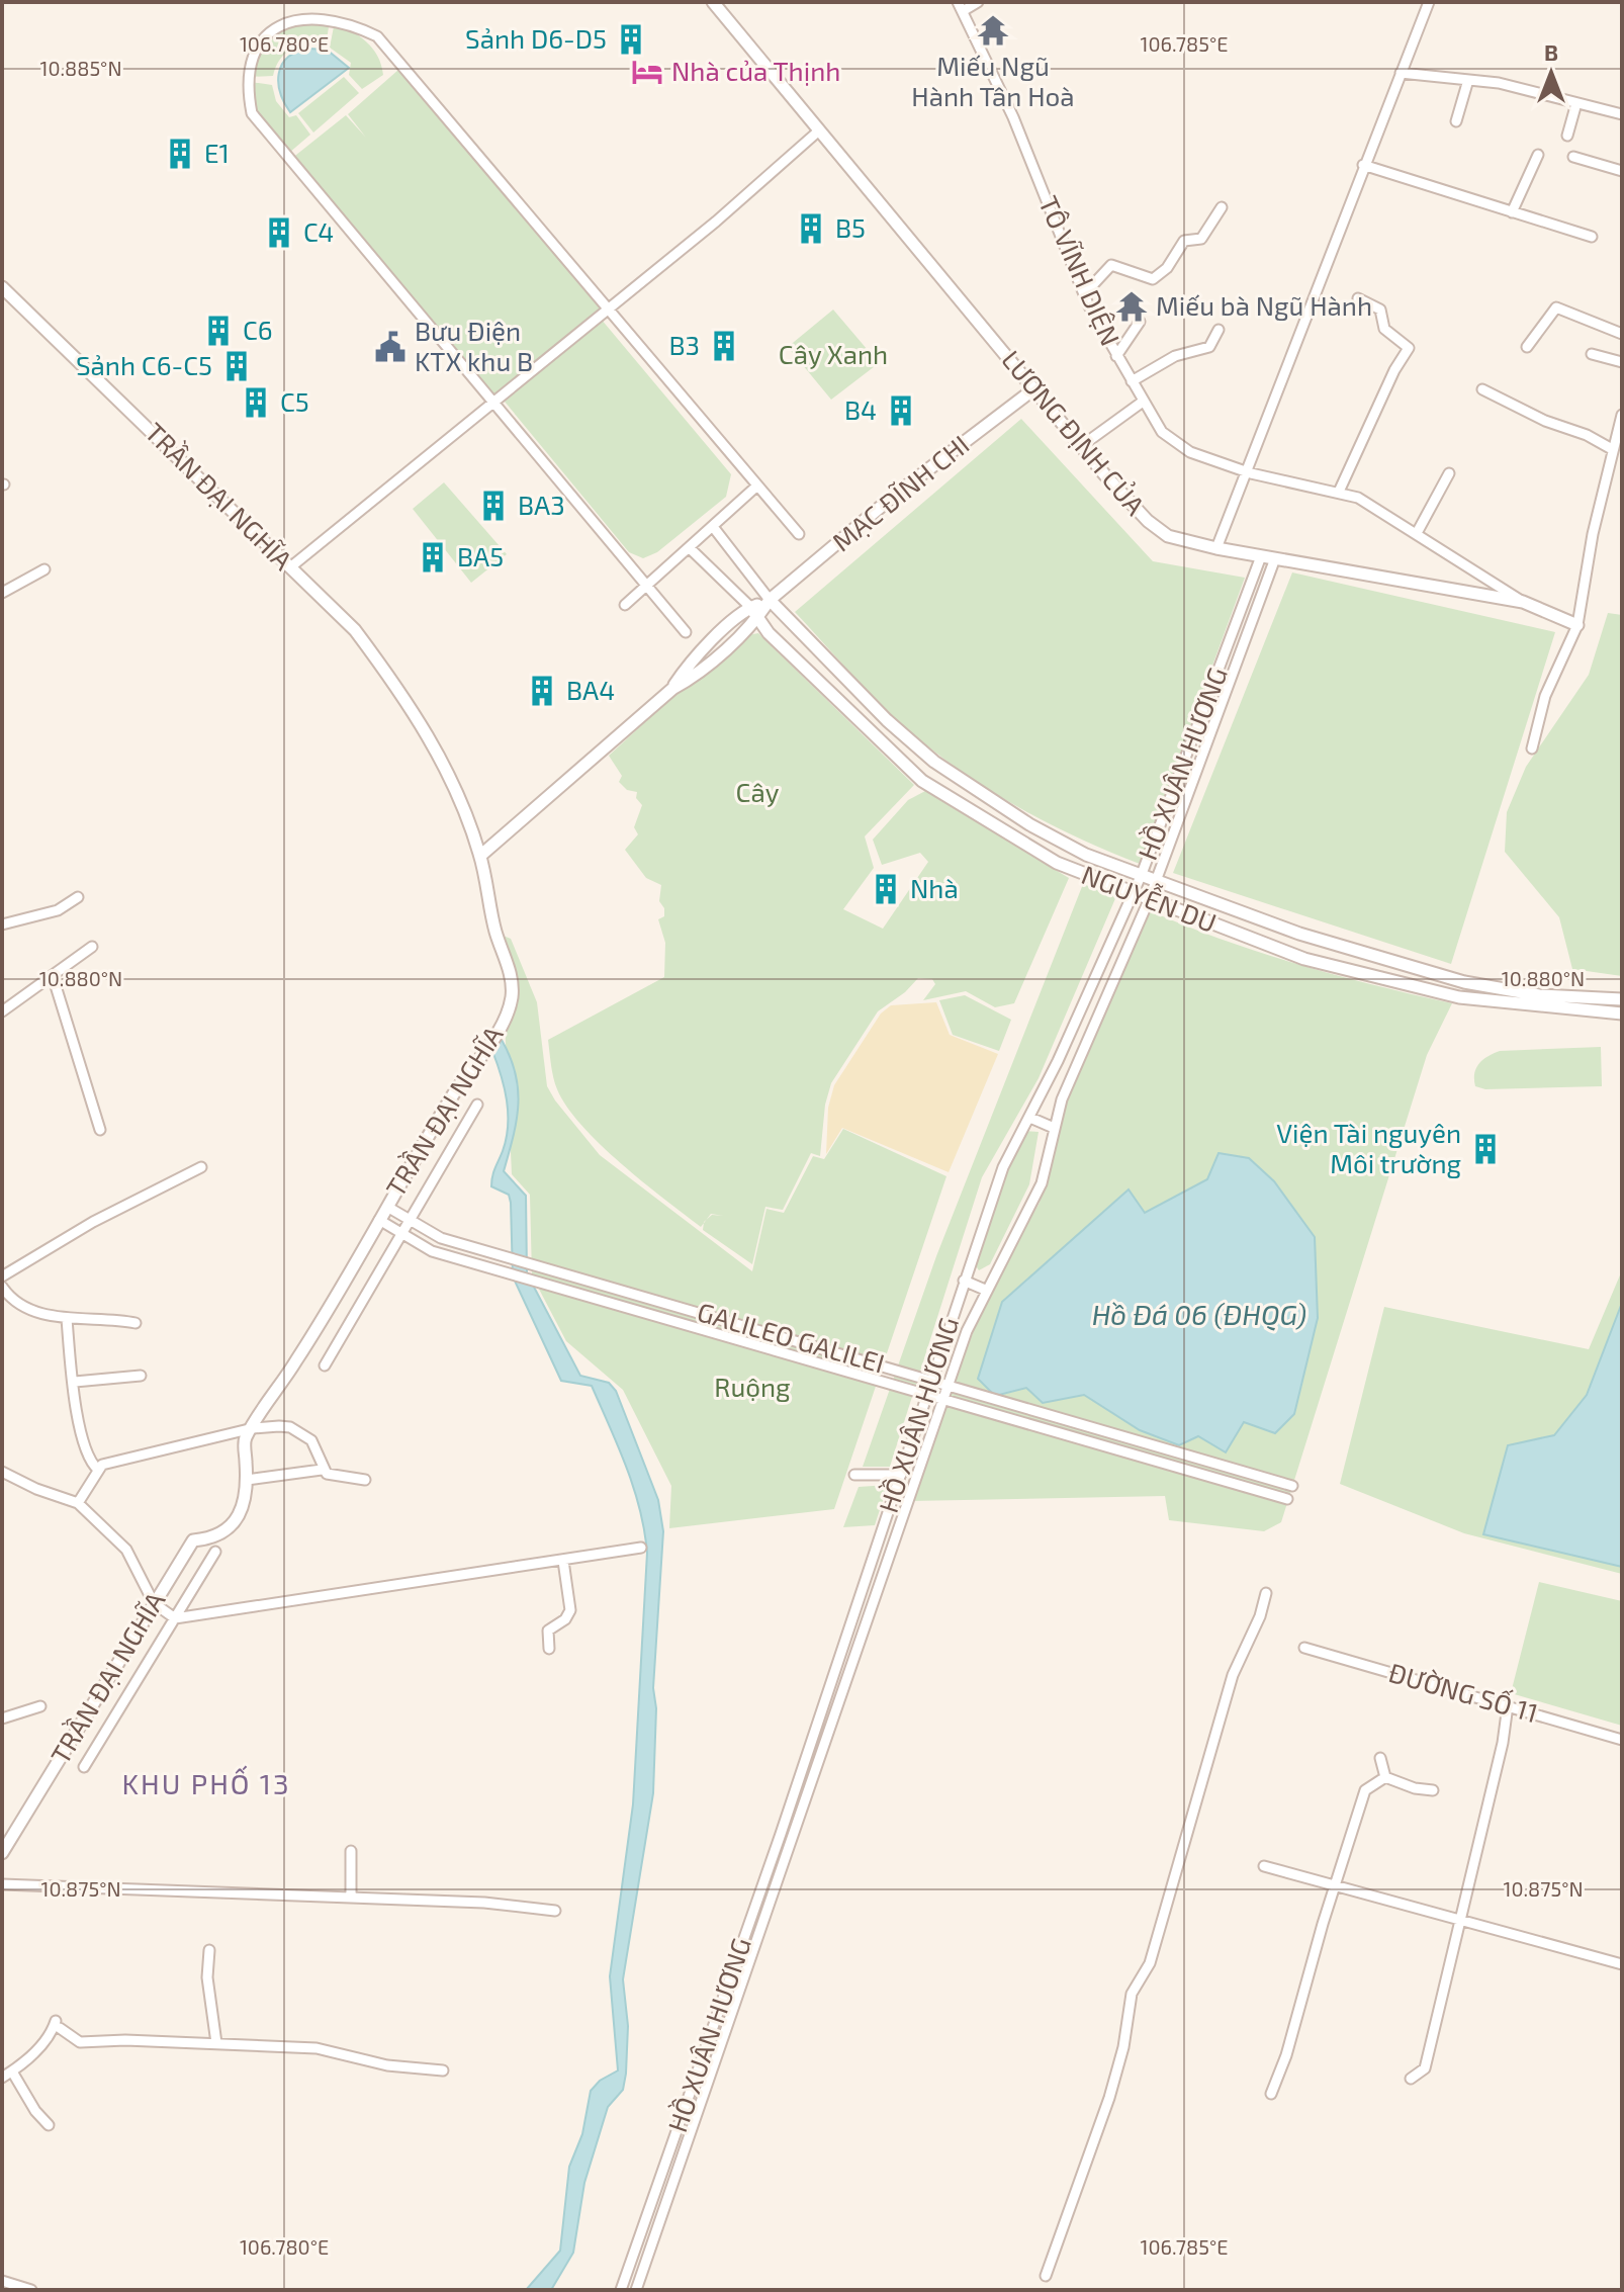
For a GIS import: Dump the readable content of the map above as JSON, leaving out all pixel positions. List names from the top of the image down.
{
  "streets": {
    "street": [
      "TÔ VĨNH DIỆN",
      "LƯƠNG ĐỊNH CỦA",
      "MẠC ĐĨNH CHI",
      "TRẦN ĐẠI NGHĨA",
      "HỒ XUÂN HƯƠNG",
      "NGUYỄN DU",
      "GALILEO GALILEI",
      "ĐƯỜNG SỐ 11"
    ]
  },
  "crossings": [
    ["TÔ VĨNH DIỆN", "LƯƠNG ĐỊNH CỦA"],
    ["LƯƠNG ĐỊNH CỦA", "MẠC ĐĨNH CHI"],
    ["LƯƠNG ĐỊNH CỦA", "HỒ XUÂN HƯƠNG"],
    ["MẠC ĐĨNH CHI", "TRẦN ĐẠI NGHĨA"],
    ["MẠC ĐĨNH CHI", "NGUYỄN DU"],
    ["TRẦN ĐẠI NGHĨA", "GALILEO GALILEI"],
    ["HỒ XUÂN HƯƠNG", "NGUYỄN DU"],
    ["HỒ XUÂN HƯƠNG", "GALILEO GALILEI"]
  ],
  "districts": ["KHU PHỐ 13"],
  "water": ["Hồ Đá 06 (ĐHQG)"],
  "parks": ["Cây Xanh", "Cây", "Ruộng"],
  "places": {
    "temple": ["Miếu Ngũ Hành Tân Hoà", "Miếu bà Ngũ Hành"],
    "building": [
      "Sảnh D6-D5",
      "E1",
      "B5",
      "C4",
      "C6",
      "B3",
      "Sảnh C6-C5",
      "C5",
      "B4",
      "BA3",
      "BA5",
      "BA4",
      "Nhà",
      "Viện Tài nguyên Môi trường"
    ],
    "hotel": ["Nhà của Thịnh"],
    "public building": ["Bưu Điện KTX khu B"]
  },
  "north": "top",
  "coordinates": [
    "106.780°E",
    "106.785°E",
    "10.885°N",
    "10.880°N",
    "10.875°N"
  ]
}
